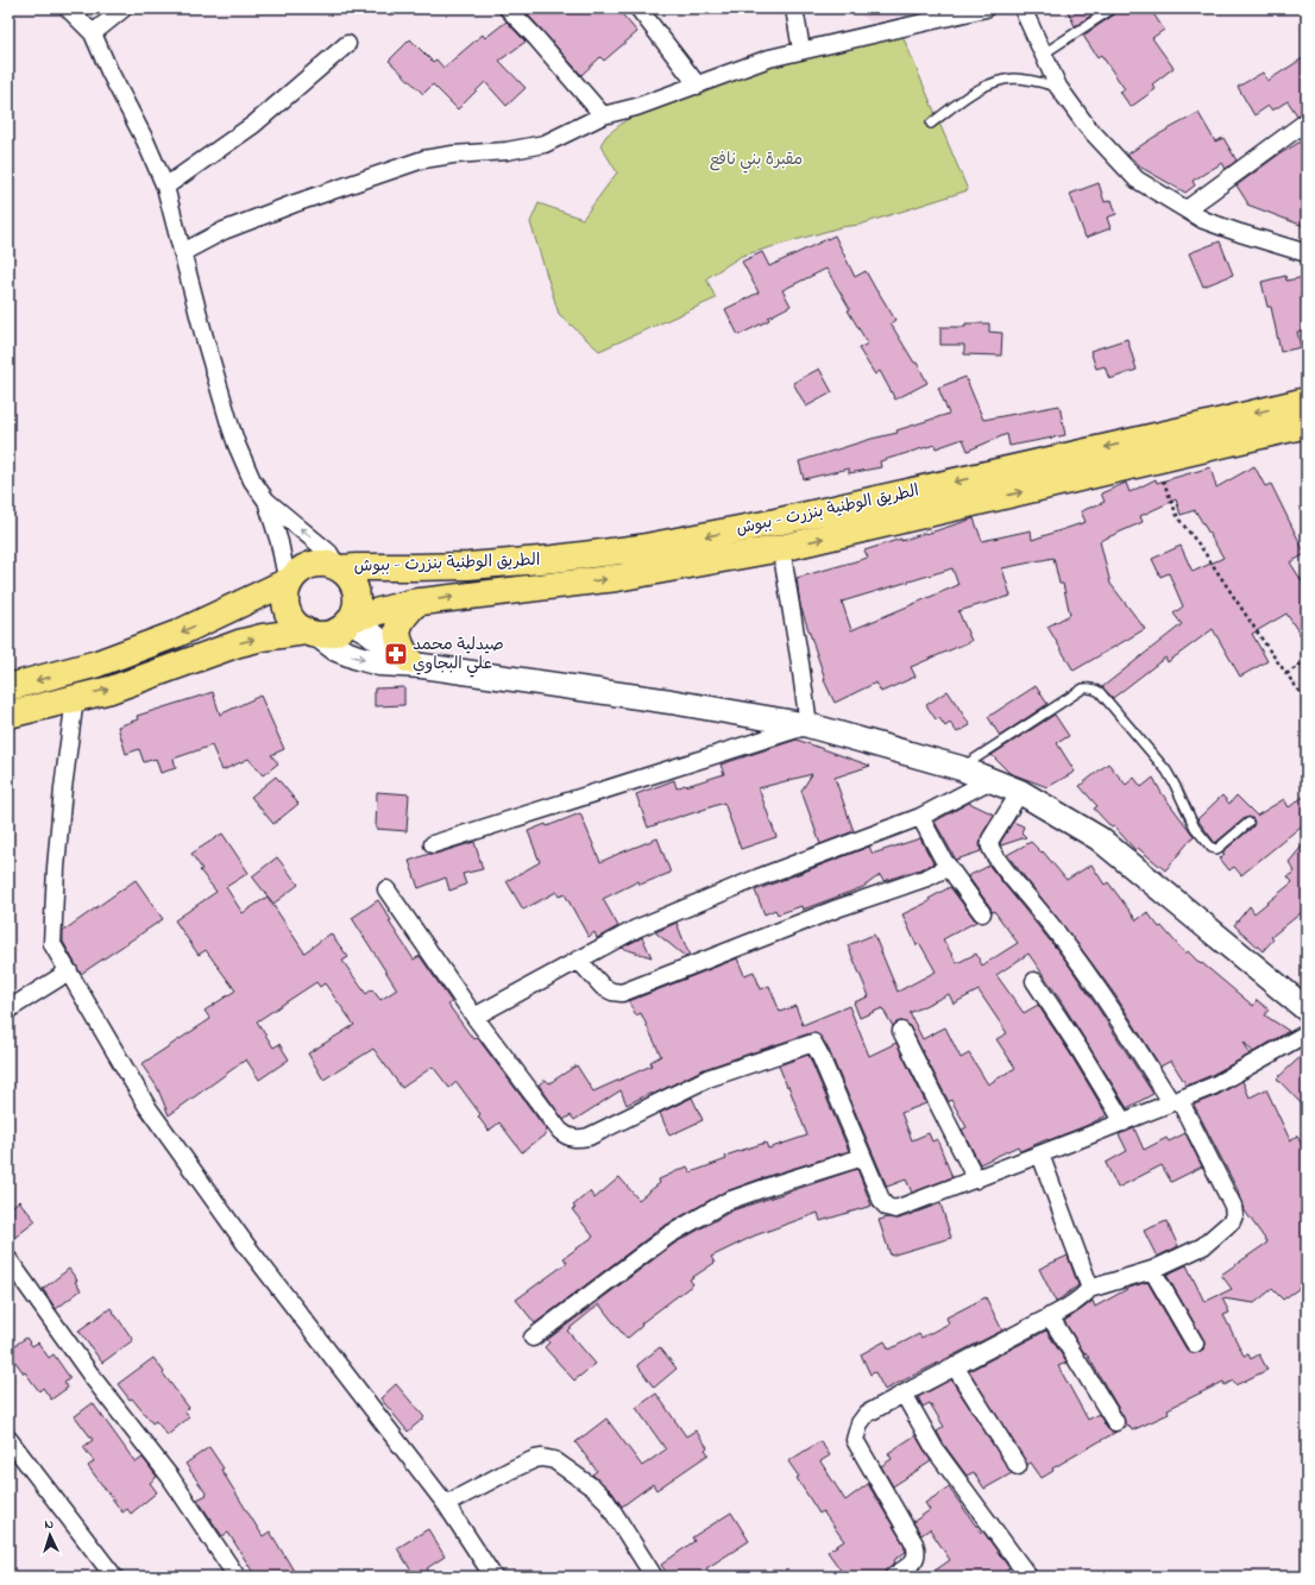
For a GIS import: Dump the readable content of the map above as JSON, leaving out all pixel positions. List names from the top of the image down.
{
  "streets": {
    "main road": ["الطريق الوطنية بنزرت - ببوش"]
  },
  "parks": ["مقبرة بني نافع"],
  "places": {
    "pharmacy": ["صيدلية محمد علي البجاوي"]
  },
  "north": "top"
}
